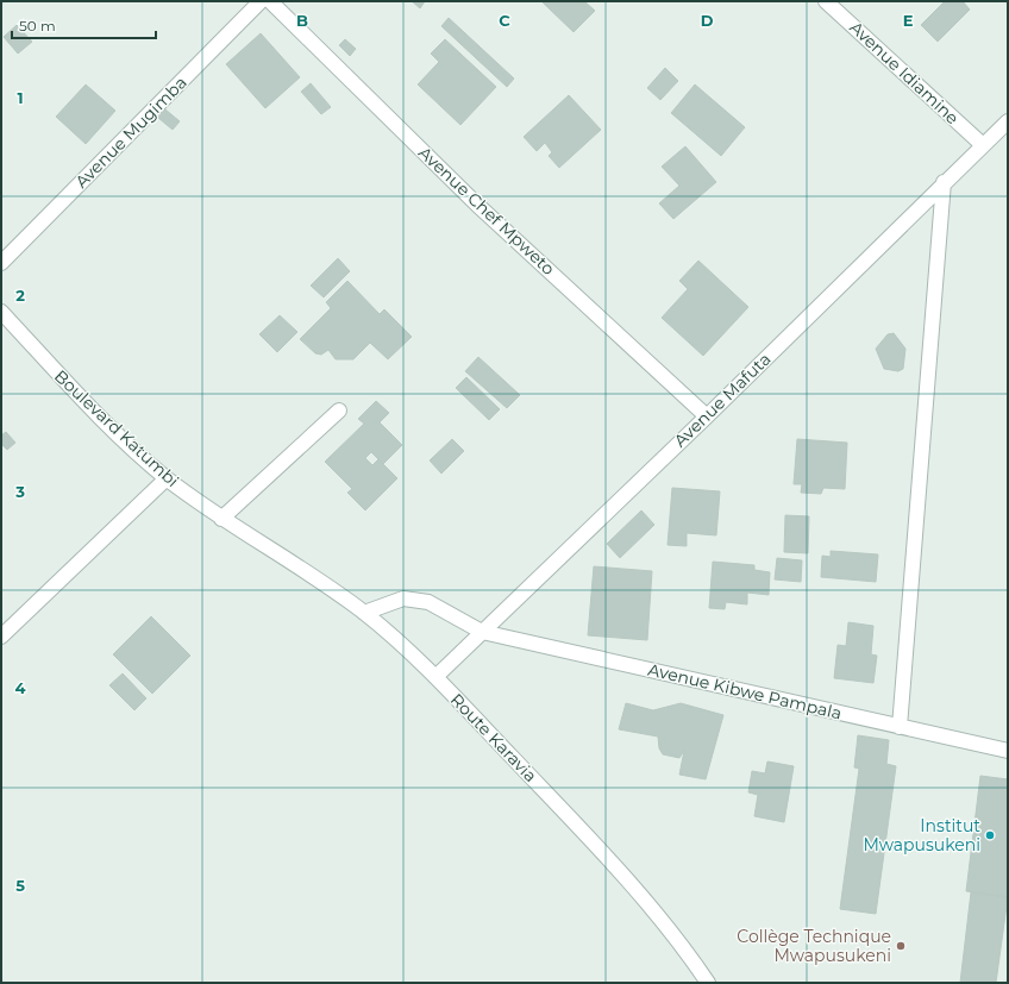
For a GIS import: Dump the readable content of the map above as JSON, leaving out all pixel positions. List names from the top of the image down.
{
  "streets": {
    "street": [
      "Avenue Idiamine",
      "Avenue Mugimba",
      "Avenue Chef Mpweto",
      "Avenue Mafuta",
      "Boulevard Katumbi",
      "Avenue Kibwe Pampala",
      "Route Karavia"
    ]
  },
  "crossings": [
    ["Avenue Idiamine", "Avenue Mafuta"],
    ["Avenue Chef Mpweto", "Avenue Mafuta"],
    ["Avenue Mafuta", "Avenue Kibwe Pampala"],
    ["Avenue Mafuta", "Route Karavia"],
    ["Boulevard Katumbi", "Route Karavia"],
    ["Avenue Kibwe Pampala", "Route Karavia"]
  ],
  "places": ["Institut Mwapusukeni", "Collège Technique Mwapusukeni"],
  "scale_bar": "50 m",
  "grid": {
    "columns": [
      "B",
      "C",
      "D",
      "E"
    ],
    "rows": [
      "1",
      "2",
      "3",
      "4",
      "5"
    ]
  }
}
